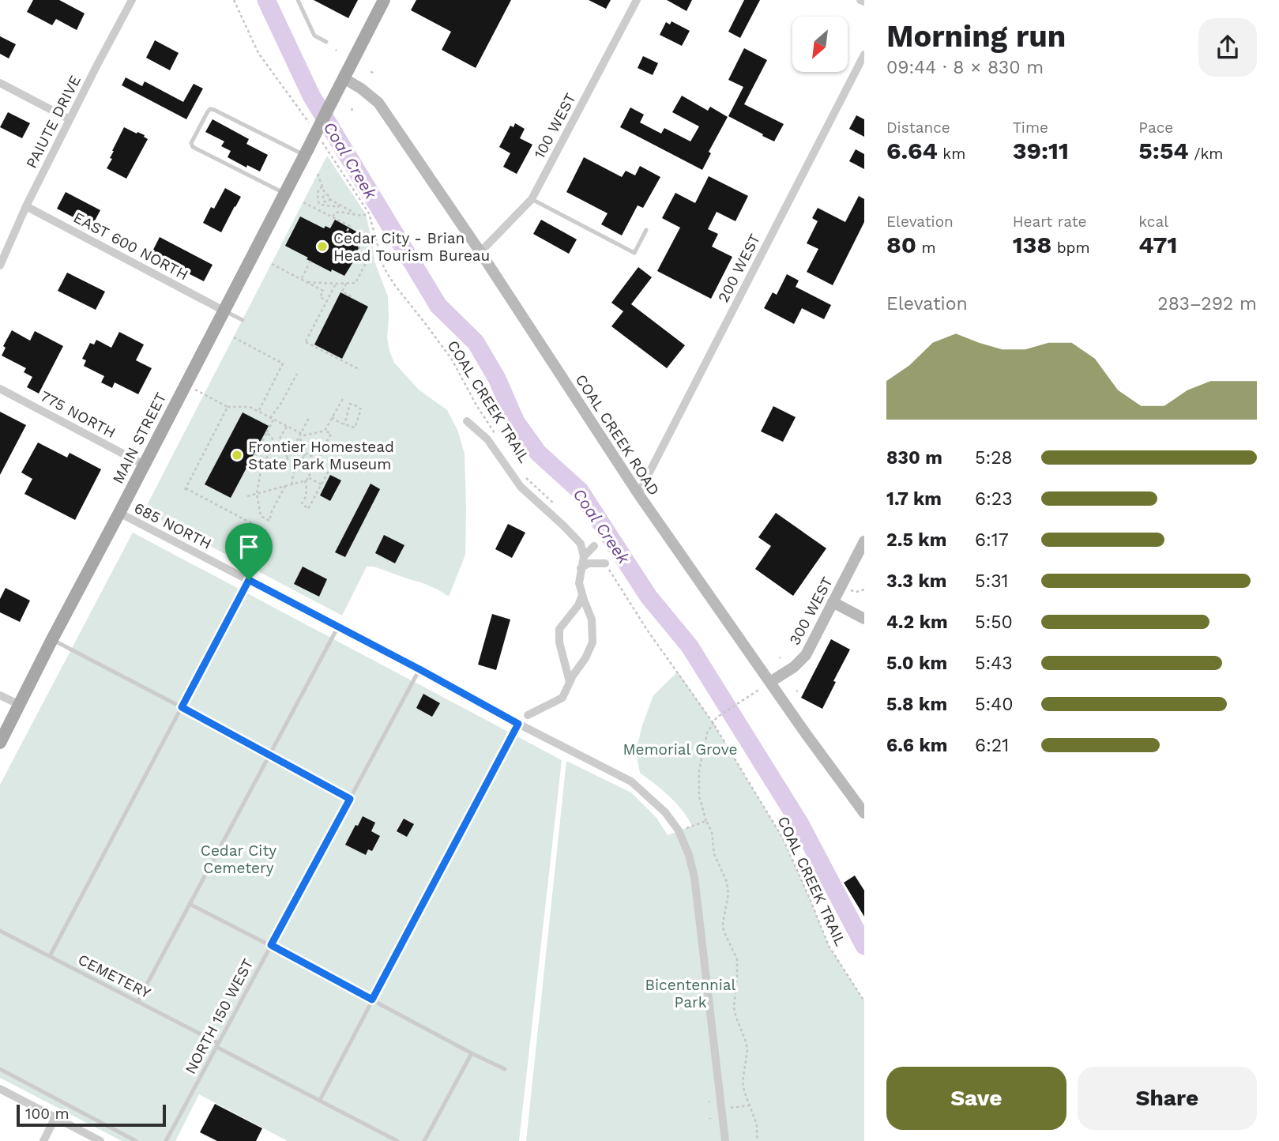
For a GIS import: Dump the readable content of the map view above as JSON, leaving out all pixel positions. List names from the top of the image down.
{
  "streets": {
    "main road": ["COAL CREEK ROAD", "MAIN STREET", "300 WEST"],
    "street": [
      "PAIUTE DRIVE",
      "100 WEST",
      "EAST 600 NORTH",
      "200 WEST",
      "775 NORTH",
      "685 NORTH"
    ],
    "lane": ["CEMETERY", "NORTH 150 WEST"],
    "path": ["COAL CREEK TRAIL"]
  },
  "crossings": [
    ["PAIUTE DRIVE", "EAST 600 NORTH"],
    ["100 WEST", "COAL CREEK ROAD"],
    ["EAST 600 NORTH", "MAIN STREET"],
    ["200 WEST", "COAL CREEK ROAD"],
    ["775 NORTH", "MAIN STREET"],
    ["COAL CREEK ROAD", "MAIN STREET"],
    ["COAL CREEK ROAD", "300 WEST"],
    ["MAIN STREET", "685 NORTH"],
    ["685 NORTH", "NORTH 150 WEST"],
    ["CEMETERY", "NORTH 150 WEST"]
  ],
  "water": ["Coal Creek"],
  "parks": ["Memorial Grove", "Cedar City Cemetery", "Bicentennial Park"],
  "places": ["Cedar City - Brian Head Tourism Bureau", "Frontier Homestead State Park Museum"],
  "scale_bar": "100 m",
  "north": "bottom left",
  "page": {
    "heading": ["Morning run", "09:44 · 8 × 830 m"],
    "stats": [
      ["Distance", "6.64 km"],
      ["Time", "39:11"],
      ["Pace", "5:54 /km"],
      ["Elevation", "80 m"],
      ["Heart rate", "138 bpm"],
      ["kcal", "471"]
    ],
    "chart": ["Elevation", "283–292 m"],
    "list": [
      {
        "name": "830 m",
        "note": "5:28"
      },
      {
        "name": "1.7 km",
        "note": "6:23"
      },
      {
        "name": "2.5 km",
        "note": "6:17"
      },
      {
        "name": "3.3 km",
        "note": "5:31"
      },
      {
        "name": "4.2 km",
        "note": "5:50"
      },
      {
        "name": "5.0 km",
        "note": "5:43"
      },
      {
        "name": "5.8 km",
        "note": "5:40"
      },
      {
        "name": "6.6 km",
        "note": "6:21"
      }
    ],
    "buttons": ["Save", "Share"],
    "scale": "100 m"
  }
}
